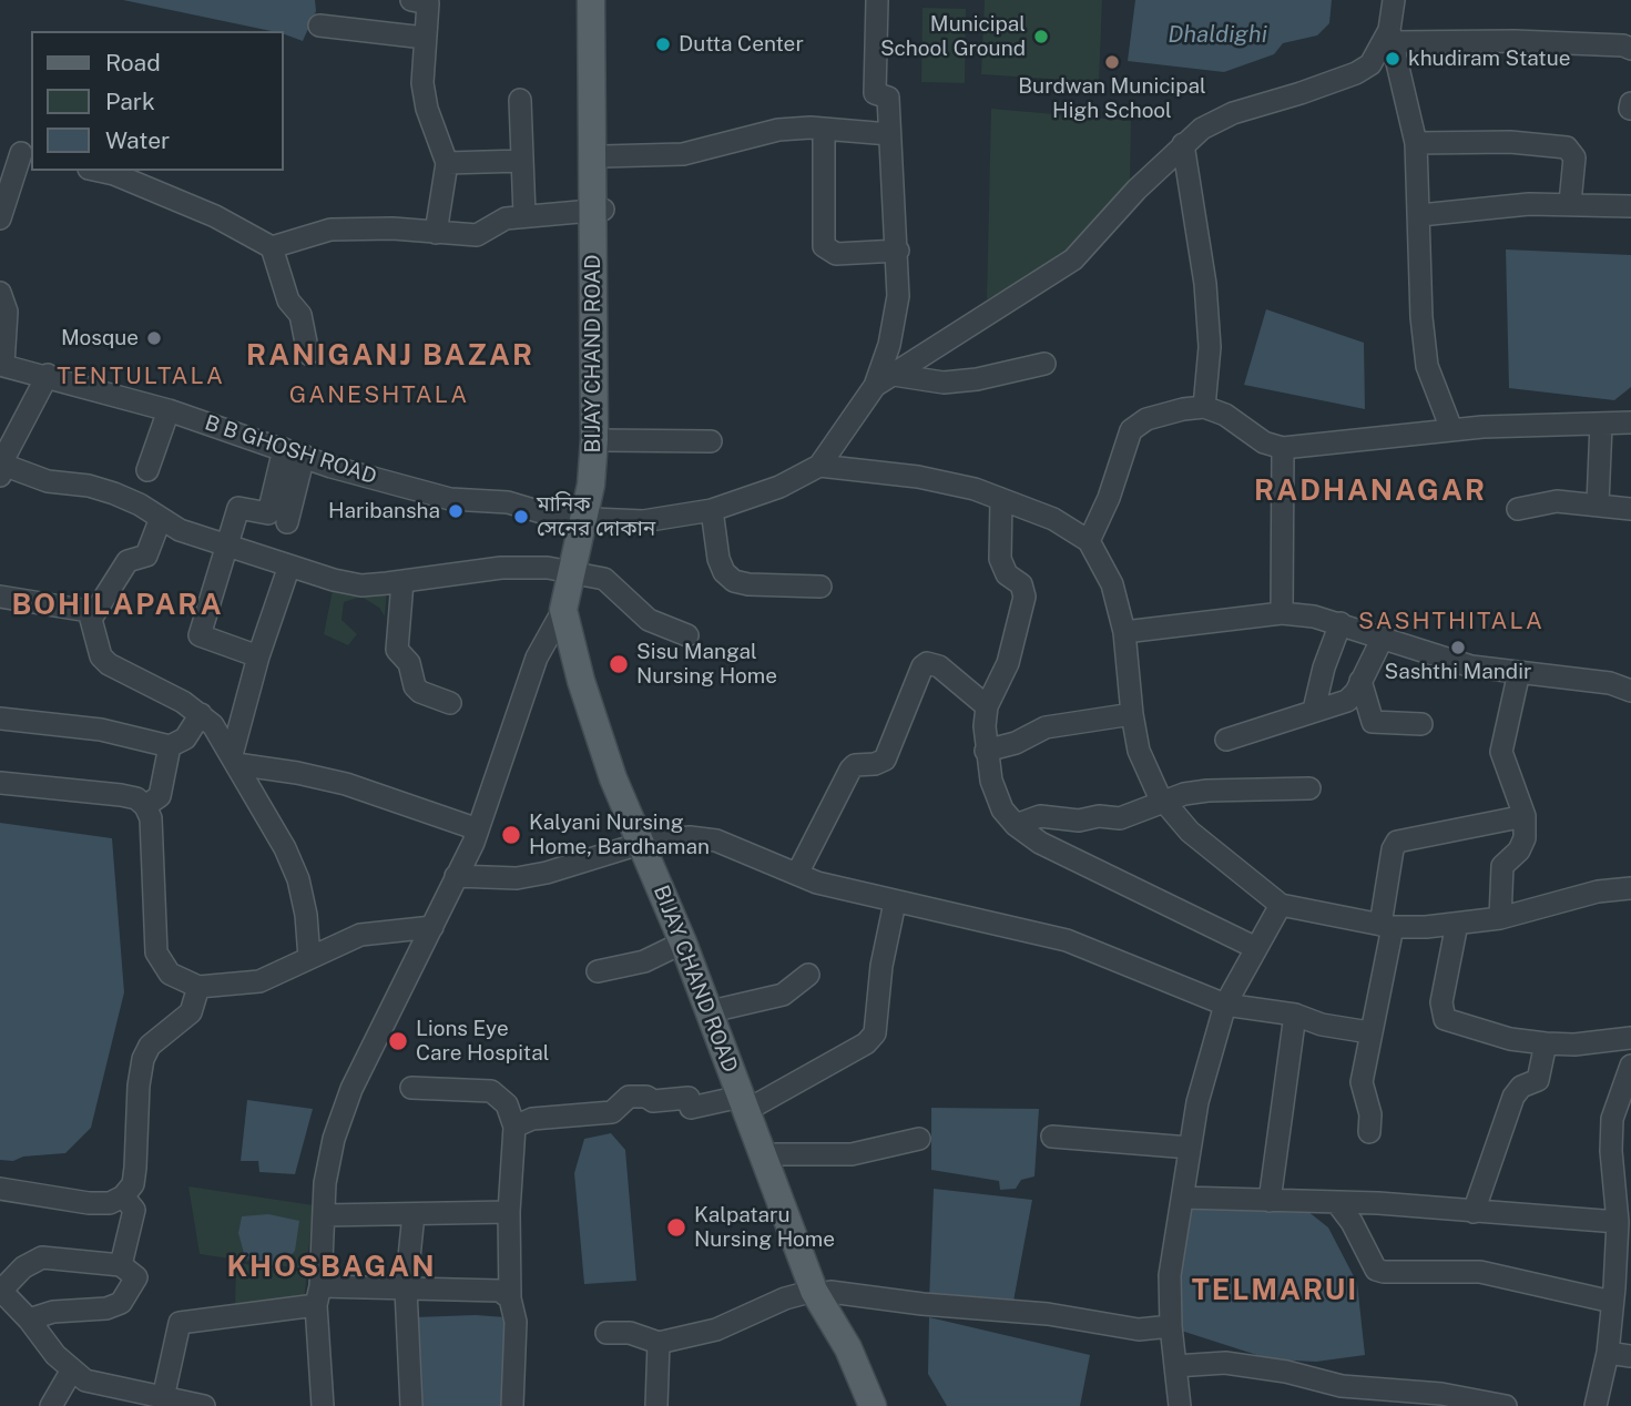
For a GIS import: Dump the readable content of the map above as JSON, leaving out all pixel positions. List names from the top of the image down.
{
  "streets": {
    "main road": ["BIJAY CHAND ROAD"],
    "street": ["B B GHOSH ROAD"]
  },
  "crossings": [
    ["BIJAY CHAND ROAD", "B B GHOSH ROAD"]
  ],
  "districts": [
    "RANIGANJ BAZAR",
    "TENTULTALA",
    "GANESHTALA",
    "RADHANAGAR",
    "BOHILAPARA",
    "SASHTHITALA",
    "KHOSBAGAN",
    "TELMARUI"
  ],
  "water": ["Dhaldighi"],
  "places": [
    "Municipal School Ground",
    "Dutta Center",
    "khudiram Statue",
    "Burdwan Municipal High School",
    "Mosque",
    "Haribansha",
    "মানিক সেনের দোকান",
    "Sashthi Mandir",
    "Sisu Mangal Nursing Home",
    "Kalyani Nursing Home, Bardhaman",
    "Lions Eye Care Hospital",
    "Kalpataru Nursing Home"
  ],
  "legend": ["Road", "Park", "Water"]
}
